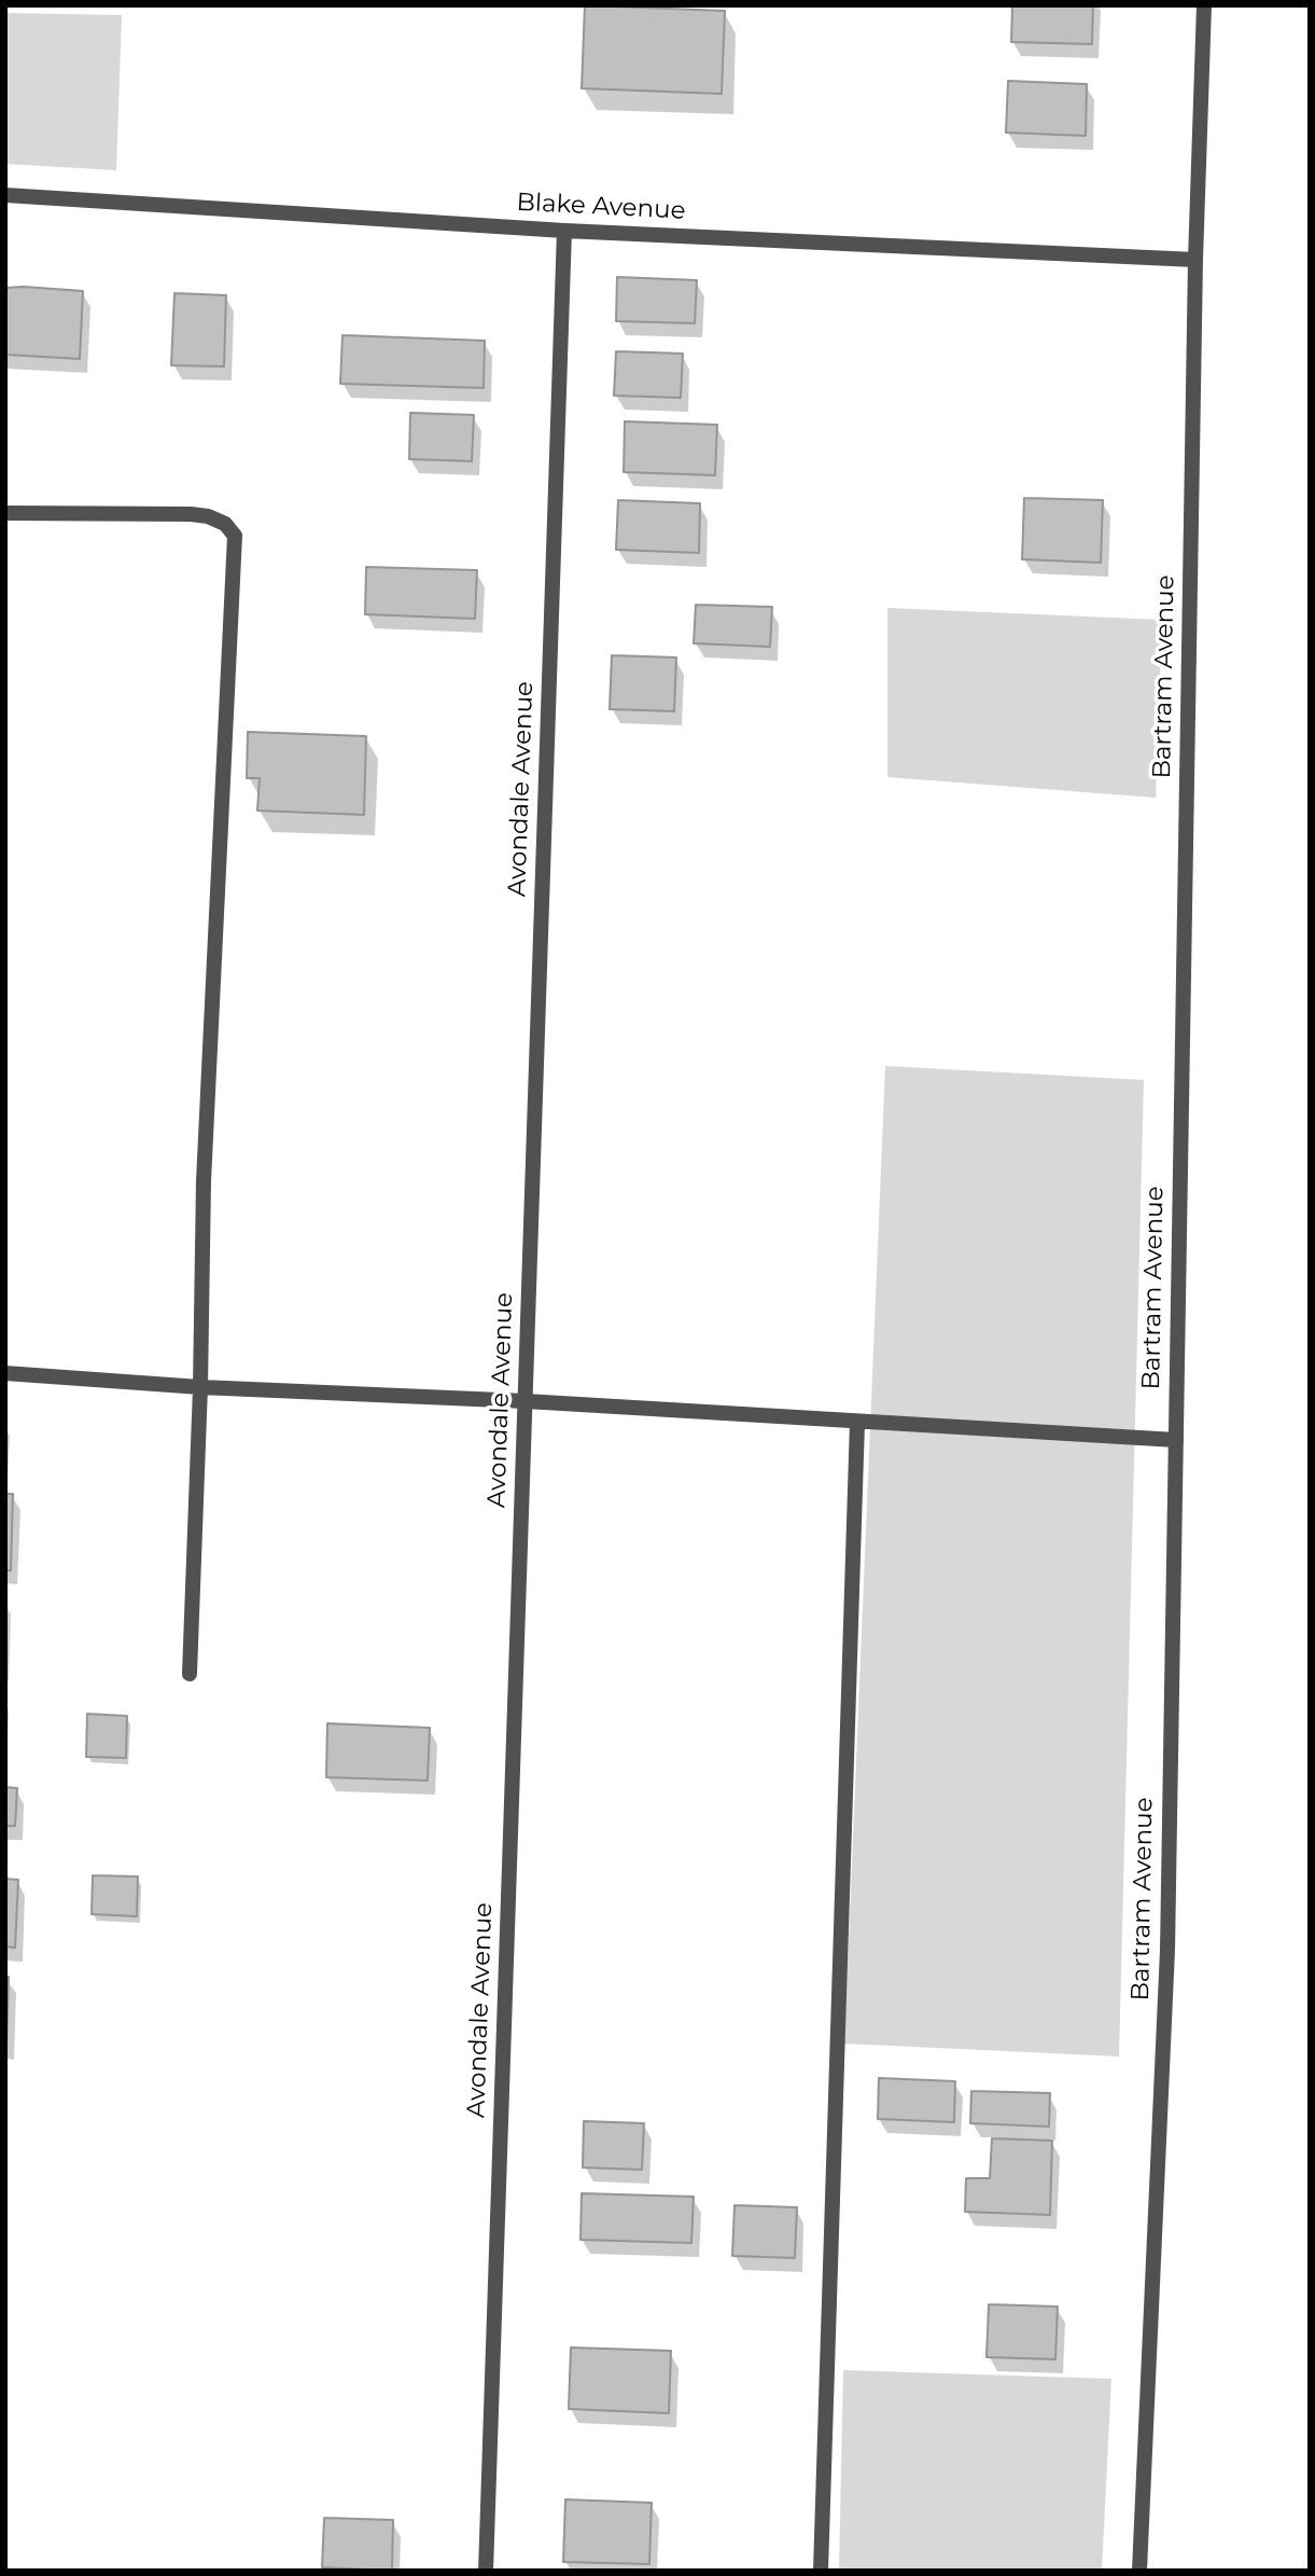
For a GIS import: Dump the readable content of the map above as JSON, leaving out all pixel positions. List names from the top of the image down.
{
  "streets": {
    "street": ["Blake Avenue", "Bartram Avenue", "Avondale Avenue"]
  },
  "crossings": [
    ["Blake Avenue", "Bartram Avenue"],
    ["Blake Avenue", "Avondale Avenue"]
  ]
}
